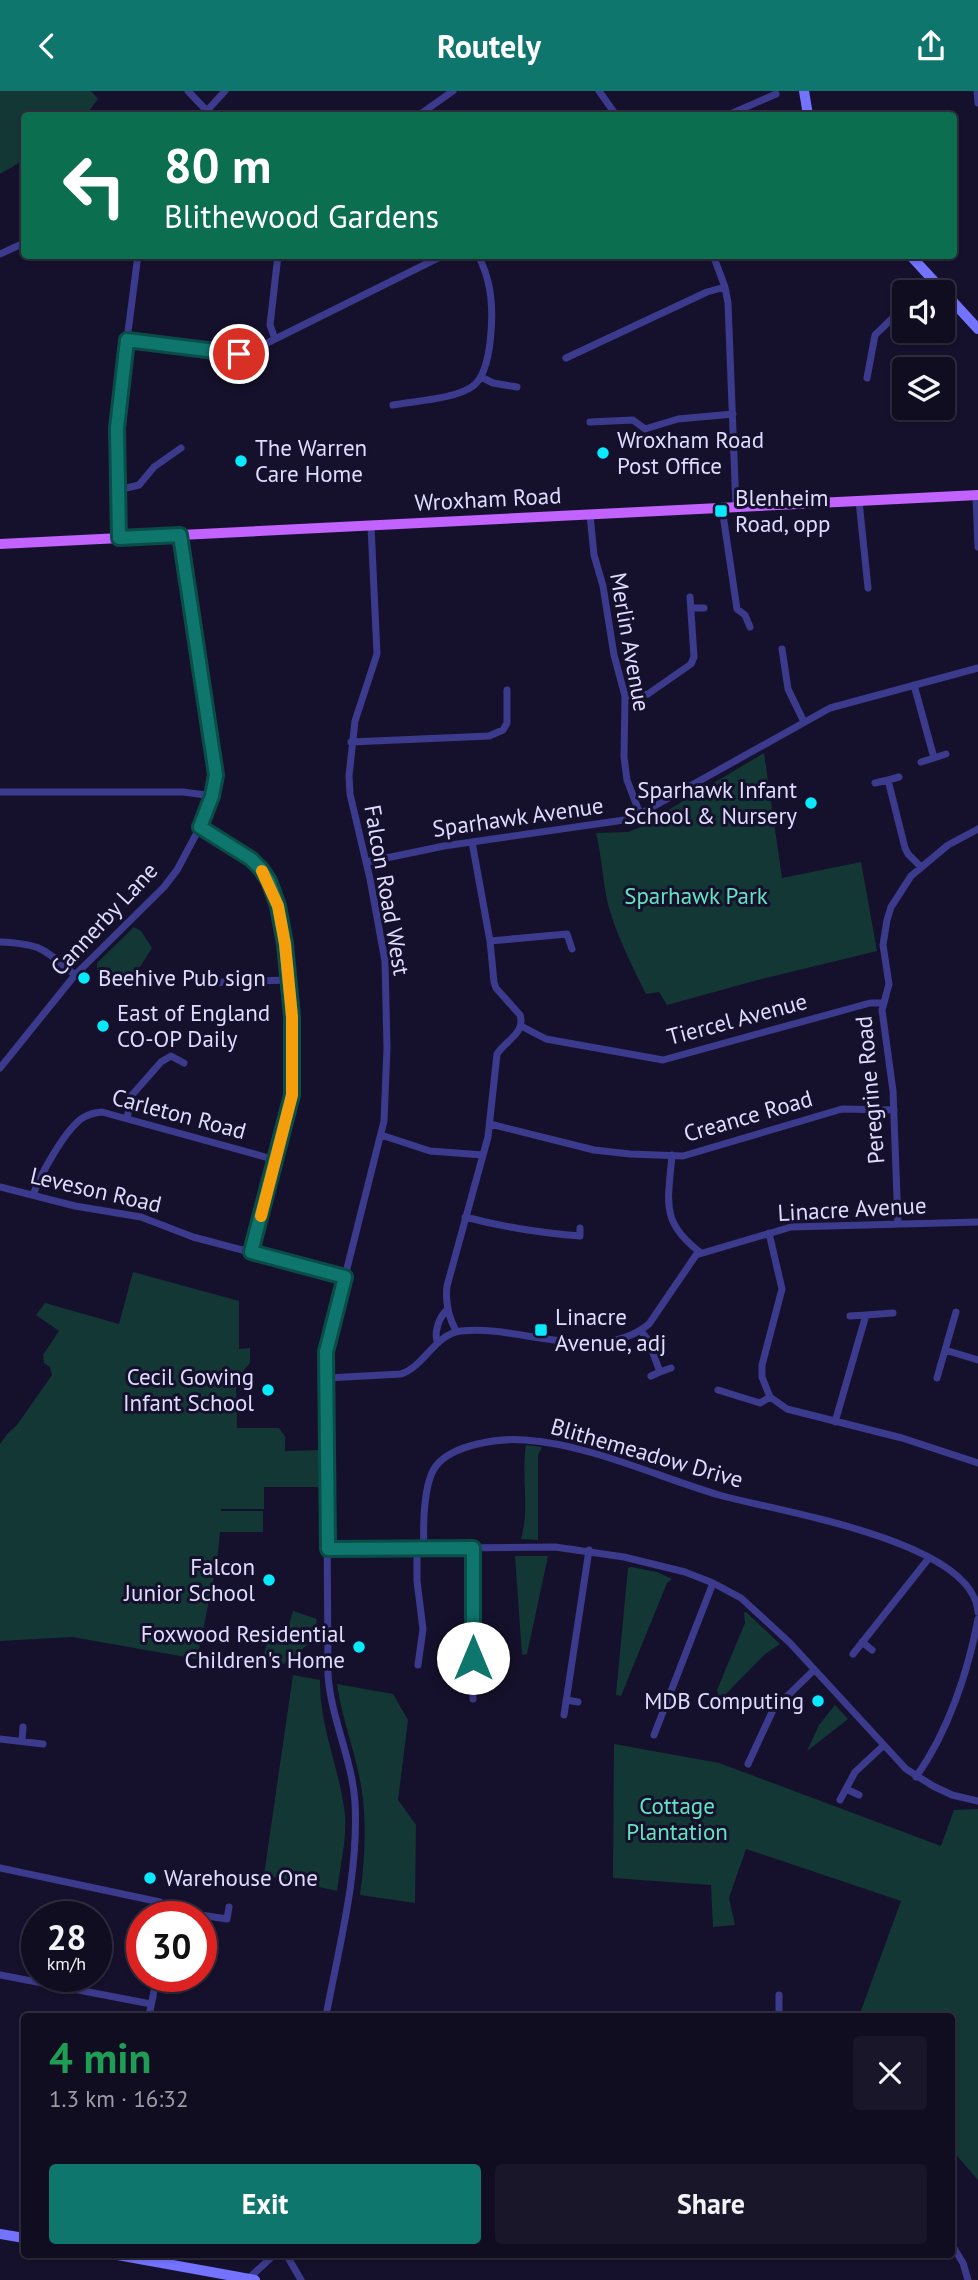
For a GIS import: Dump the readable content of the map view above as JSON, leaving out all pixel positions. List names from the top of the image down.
{
  "streets": {
    "main road": ["Wroxham Road"],
    "street": [
      "Merlin Avenue",
      "Sparhawk Avenue",
      "Falcon Road West",
      "Cannerby Lane",
      "Tiercel Avenue",
      "Peregrine Road",
      "Carleton Road",
      "Creance Road",
      "Leveson Road",
      "Linacre Avenue",
      "Blithemeadow Drive"
    ]
  },
  "crossings": [
    ["Wroxham Road", "Merlin Avenue"],
    ["Wroxham Road", "Falcon Road West"],
    ["Wroxham Road", "Cannerby Lane"],
    ["Merlin Avenue", "Sparhawk Avenue"],
    ["Sparhawk Avenue", "Falcon Road West"],
    ["Falcon Road West", "Leveson Road"],
    ["Tiercel Avenue", "Peregrine Road"],
    ["Peregrine Road", "Creance Road"],
    ["Peregrine Road", "Linacre Avenue"],
    ["Carleton Road", "Leveson Road"]
  ],
  "parks": ["Sparhawk Park", "Cottage Plantation"],
  "places": {
    "other": [
      "Wroxham Road Post Office",
      "The Warren Care Home",
      "Sparhawk Infant School & Nursery",
      "Beehive Pub sign",
      "East of England CO-OP Daily",
      "Cecil Gowing Infant School",
      "Falcon Junior School",
      "Foxwood Residential Children's Home",
      "MDB Computing",
      "Warehouse One"
    ],
    "transit": ["Blenheim Road, opp", "Linacre Avenue, adj"]
  },
  "page": {
    "header": "Routely",
    "turn": ["80 m", "Blithewood Gardens"],
    "speed": "28 km/h",
    "limit": "30",
    "heading": ["4 min", "1.3 km · 16:32"],
    "buttons": ["Exit", "Share"]
  }
}
